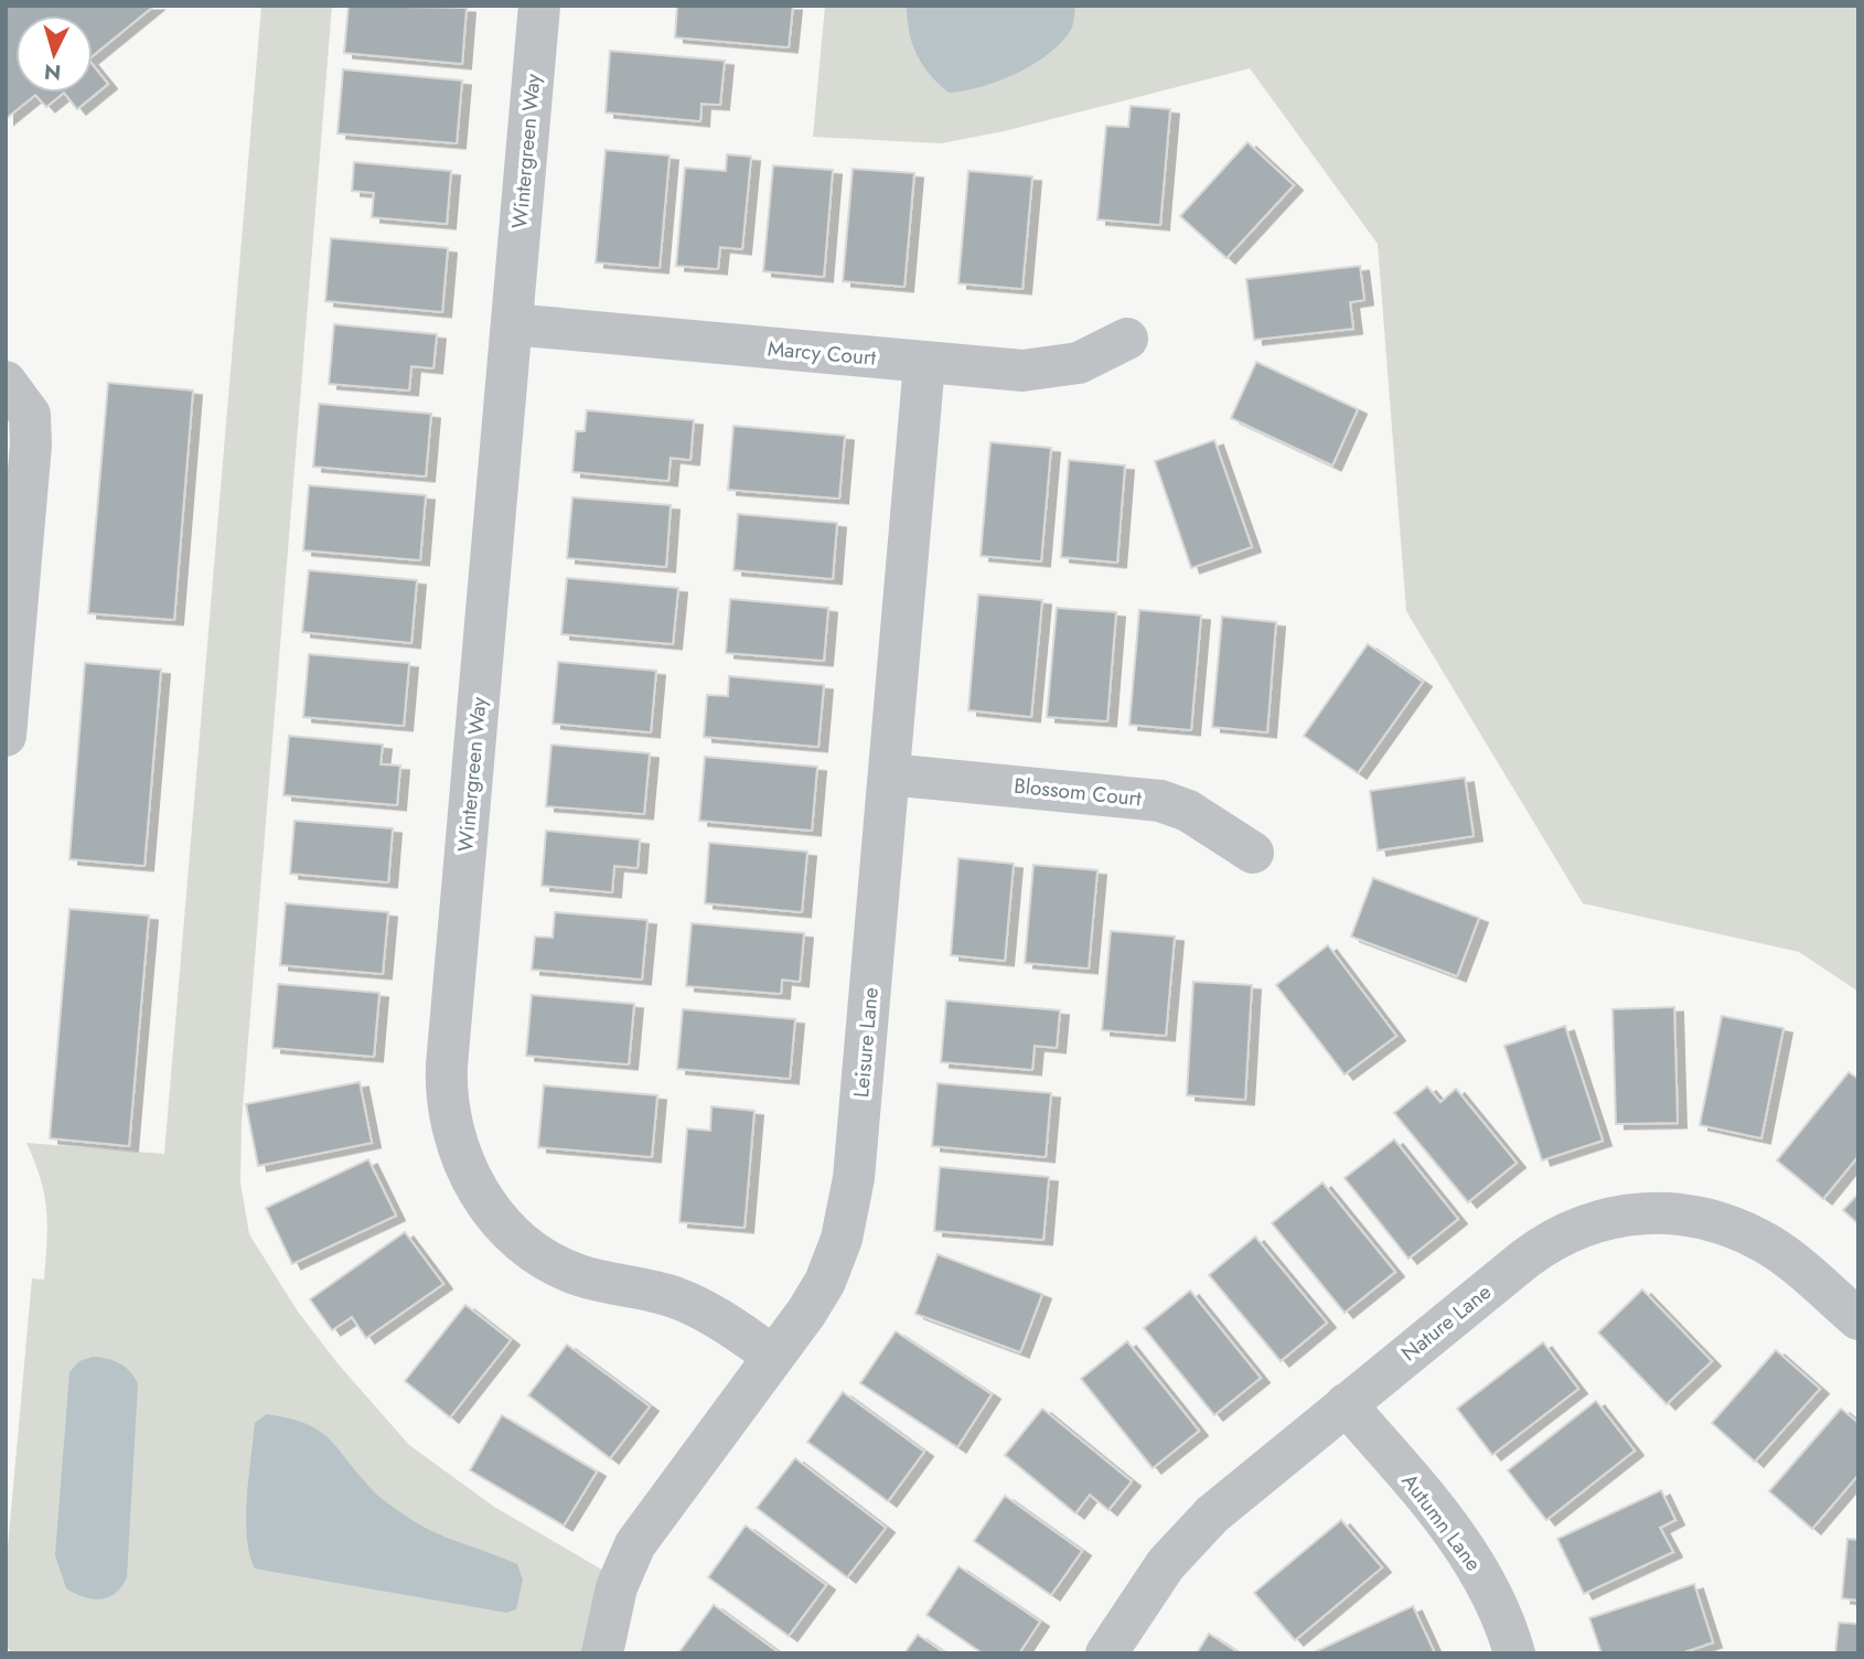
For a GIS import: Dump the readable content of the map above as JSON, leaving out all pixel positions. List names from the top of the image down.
{
  "streets": {
    "street": [
      "Wintergreen Way",
      "Marcy Court",
      "Blossom Court",
      "Leisure Lane",
      "Nature Lane",
      "Autumn Lane"
    ]
  },
  "crossings": [
    ["Wintergreen Way", "Marcy Court"],
    ["Wintergreen Way", "Leisure Lane"],
    ["Marcy Court", "Leisure Lane"],
    ["Blossom Court", "Leisure Lane"],
    ["Nature Lane", "Autumn Lane"]
  ],
  "north": "bottom"
}
